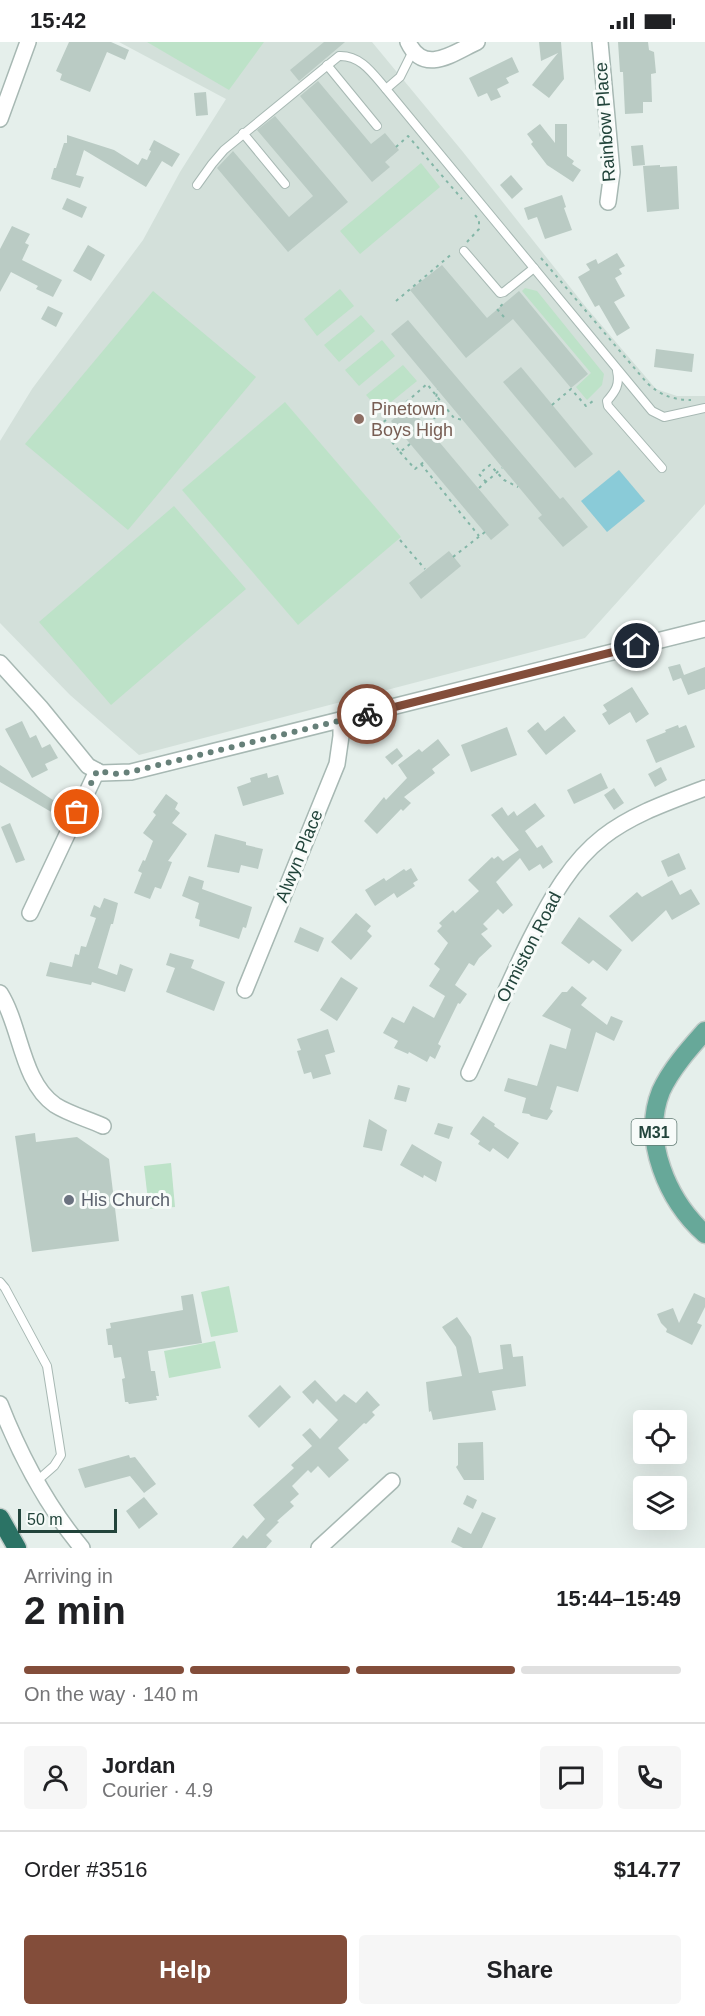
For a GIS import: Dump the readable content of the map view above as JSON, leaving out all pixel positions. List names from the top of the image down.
{
  "streets": {
    "main road": ["M31"],
    "street": ["Rainbow Place", "Alwyn Place", "Ormiston Road"]
  },
  "places": ["Pinetown Boys High", "His Church"],
  "scale_bar": "50 m",
  "page": {
    "status": "15:42",
    "scale": "50 m",
    "heading": ["2 min", "Arriving in", "15:44–15:49"],
    "panel": [
      "Jordan",
      "Courier · 4.9",
      "Order #3516",
      "$14.77"
    ],
    "bar": "On the way · 140 m",
    "buttons": ["Help", "Share"]
  }
}
